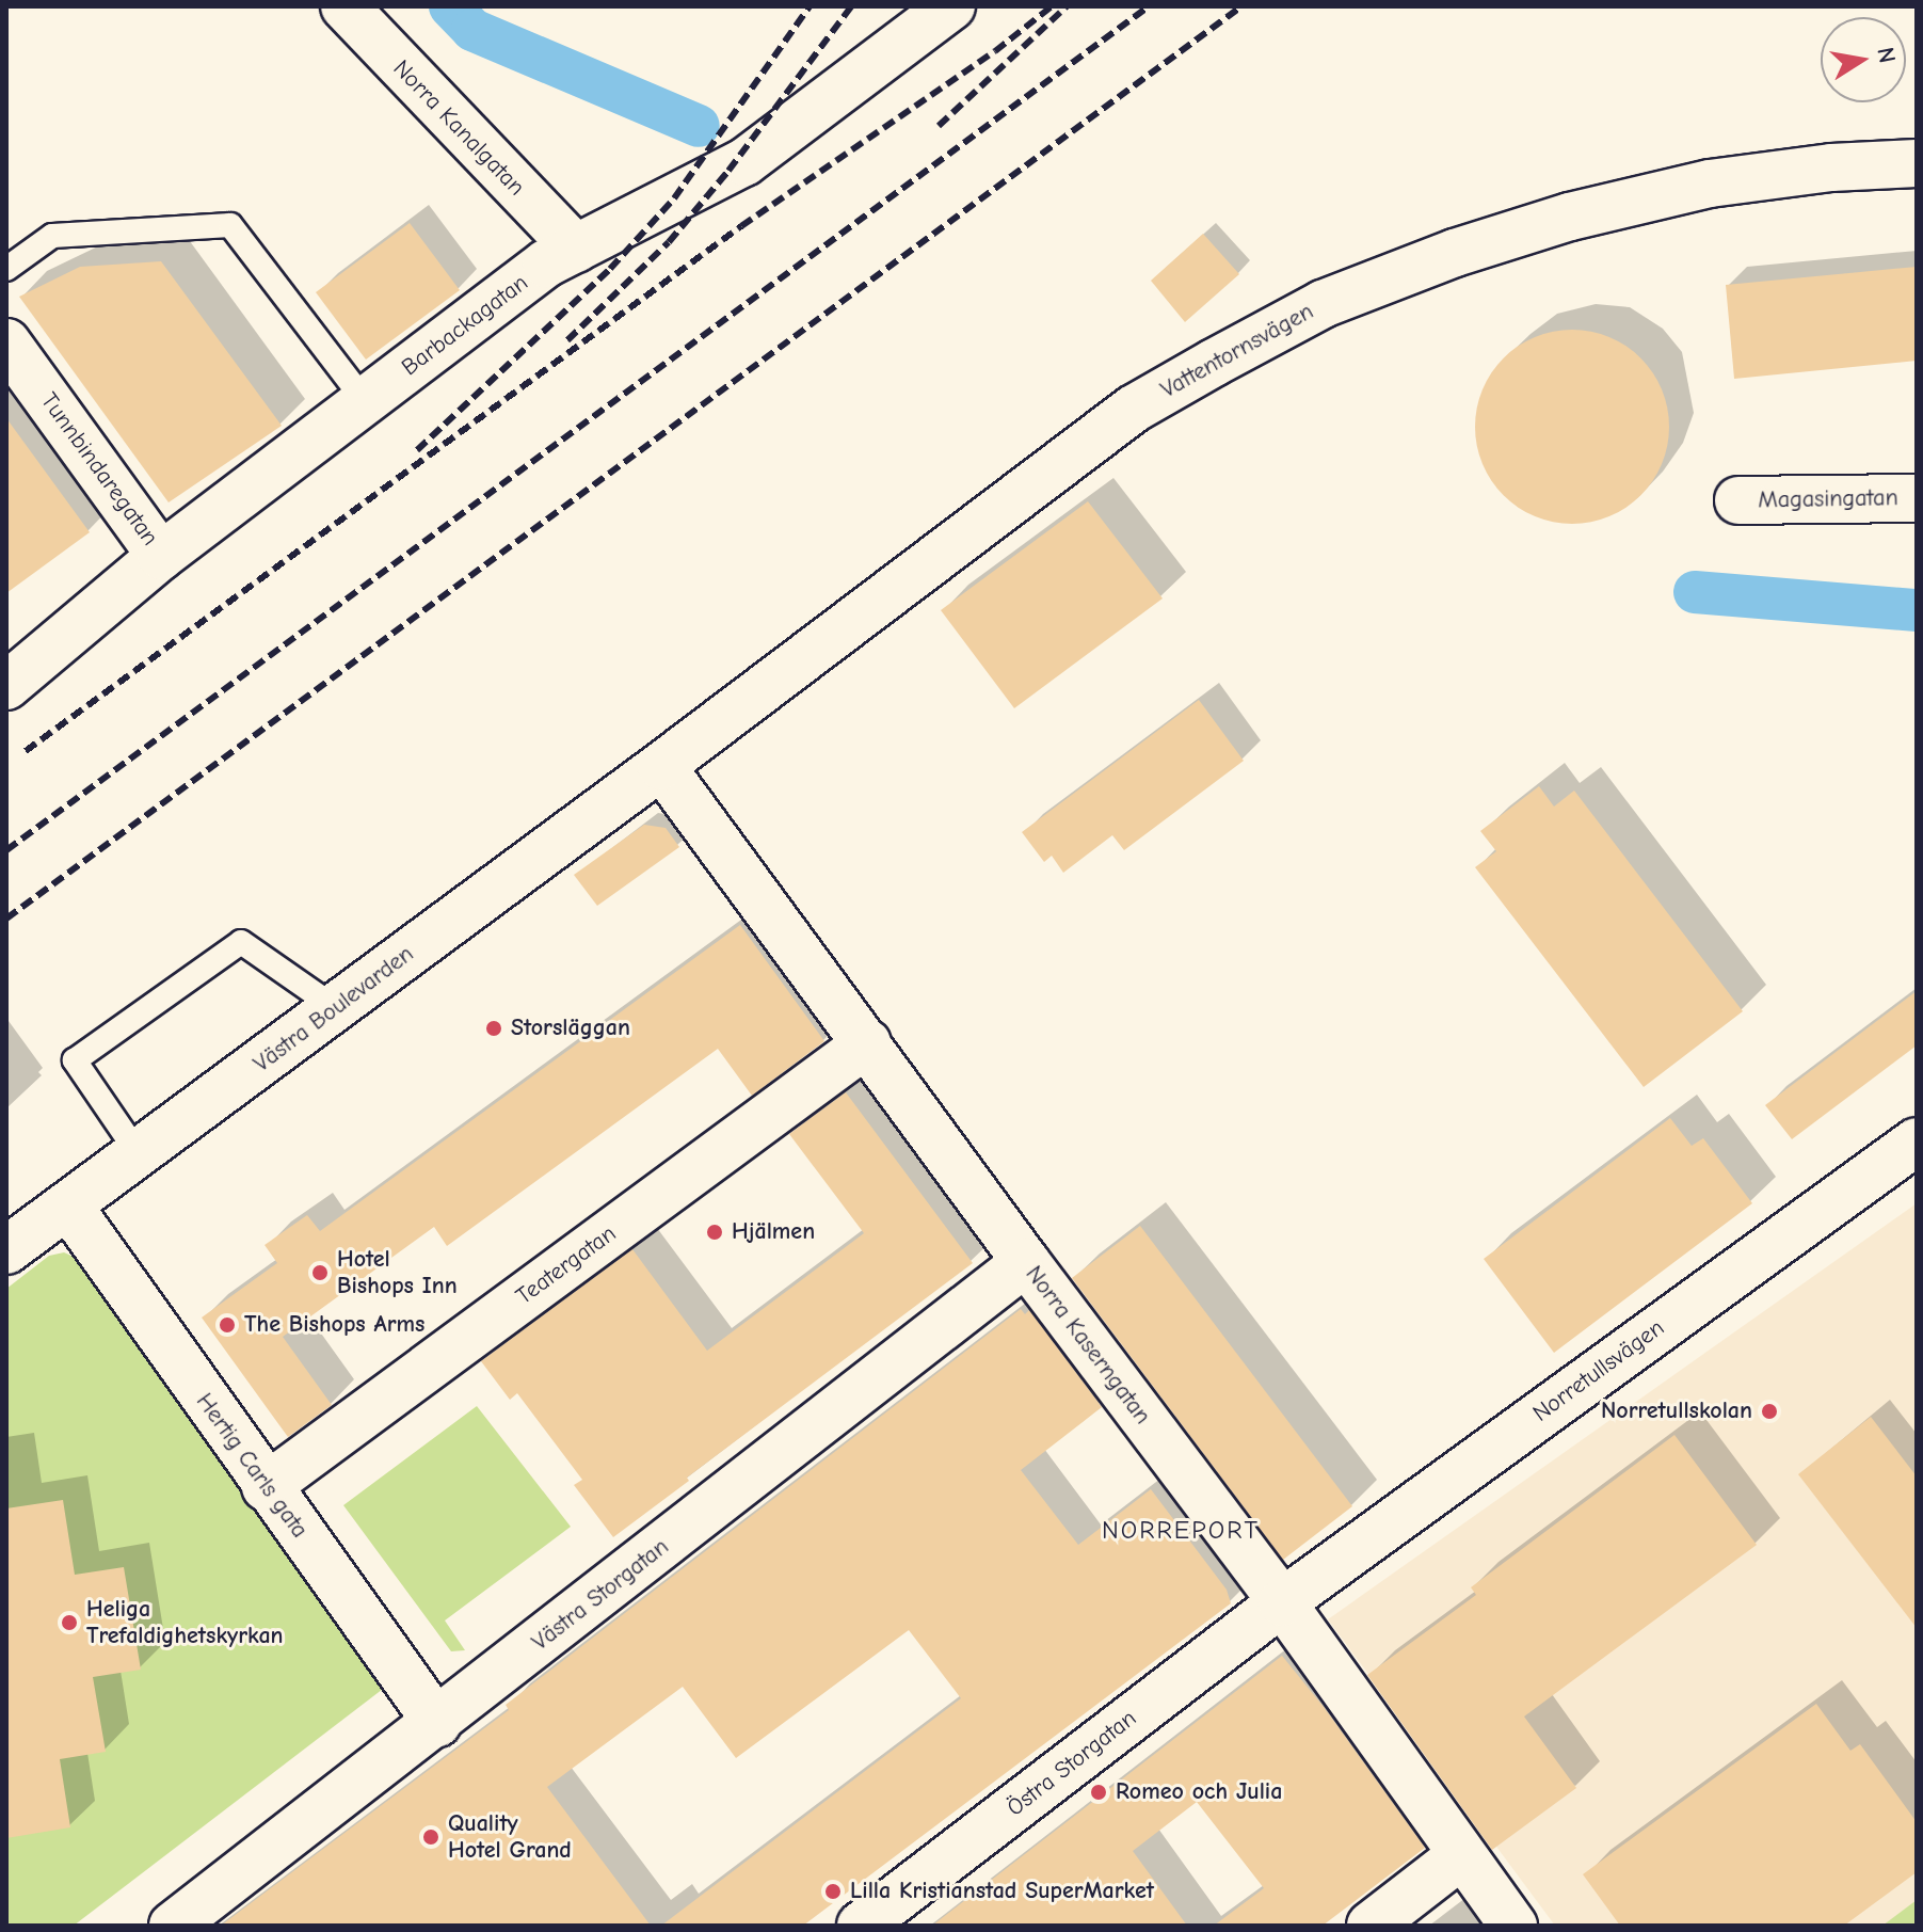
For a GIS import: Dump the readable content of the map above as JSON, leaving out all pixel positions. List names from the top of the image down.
{
  "streets": {
    "street": [
      "Norra Kanalgatan",
      "Barbackagatan",
      "Vattentornsvägen",
      "Tunnbindaregatan",
      "Magasingatan",
      "Västra Boulevarden",
      "Teatergatan",
      "Norra Kaserngatan",
      "Norretullsvägen",
      "Hertig Carls gata",
      "Västra Storgatan",
      "Östra Storgatan"
    ]
  },
  "crossings": [
    ["Norra Kanalgatan", "Barbackagatan"],
    ["Barbackagatan", "Tunnbindaregatan"],
    ["Vattentornsvägen", "Västra Boulevarden"],
    ["Vattentornsvägen", "Norra Kaserngatan"],
    ["Västra Boulevarden", "Norra Kaserngatan"],
    ["Västra Boulevarden", "Hertig Carls gata"],
    ["Teatergatan", "Norra Kaserngatan"],
    ["Teatergatan", "Hertig Carls gata"],
    ["Norra Kaserngatan", "Norretullsvägen"],
    ["Norra Kaserngatan", "Västra Storgatan"],
    ["Norra Kaserngatan", "Östra Storgatan"],
    ["Norretullsvägen", "Östra Storgatan"],
    ["Hertig Carls gata", "Västra Storgatan"]
  ],
  "districts": ["NORREPORT"],
  "places": [
    "Storsläggan",
    "Hjälmen",
    "Hotel Bishops Inn",
    "The Bishops Arms",
    "Norretullskolan",
    "Heliga Trefaldighetskyrkan",
    "Romeo och Julia",
    "Quality Hotel Grand",
    "Lilla Kristianstad SuperMarket"
  ],
  "north": "right"
}
